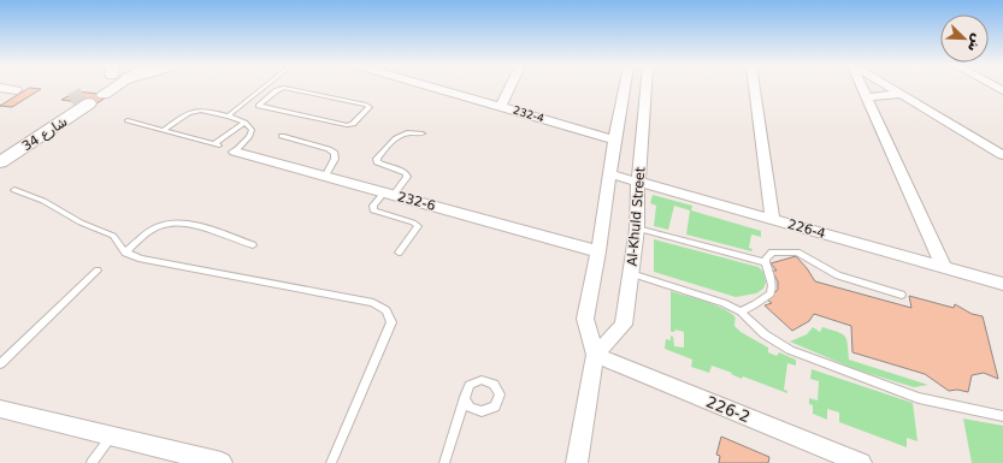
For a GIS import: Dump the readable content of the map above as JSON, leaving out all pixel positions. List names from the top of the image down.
{
  "streets": {
    "main road": ["شارع 34"],
    "street": [
      "232-4",
      "232-6",
      "Al-Khuld Street",
      "226-4",
      "226-2"
    ]
  },
  "crossings": [
    ["Al-Khuld Street", "226-4"],
    ["Al-Khuld Street", "226-2"]
  ],
  "north": "bottom right"
}
